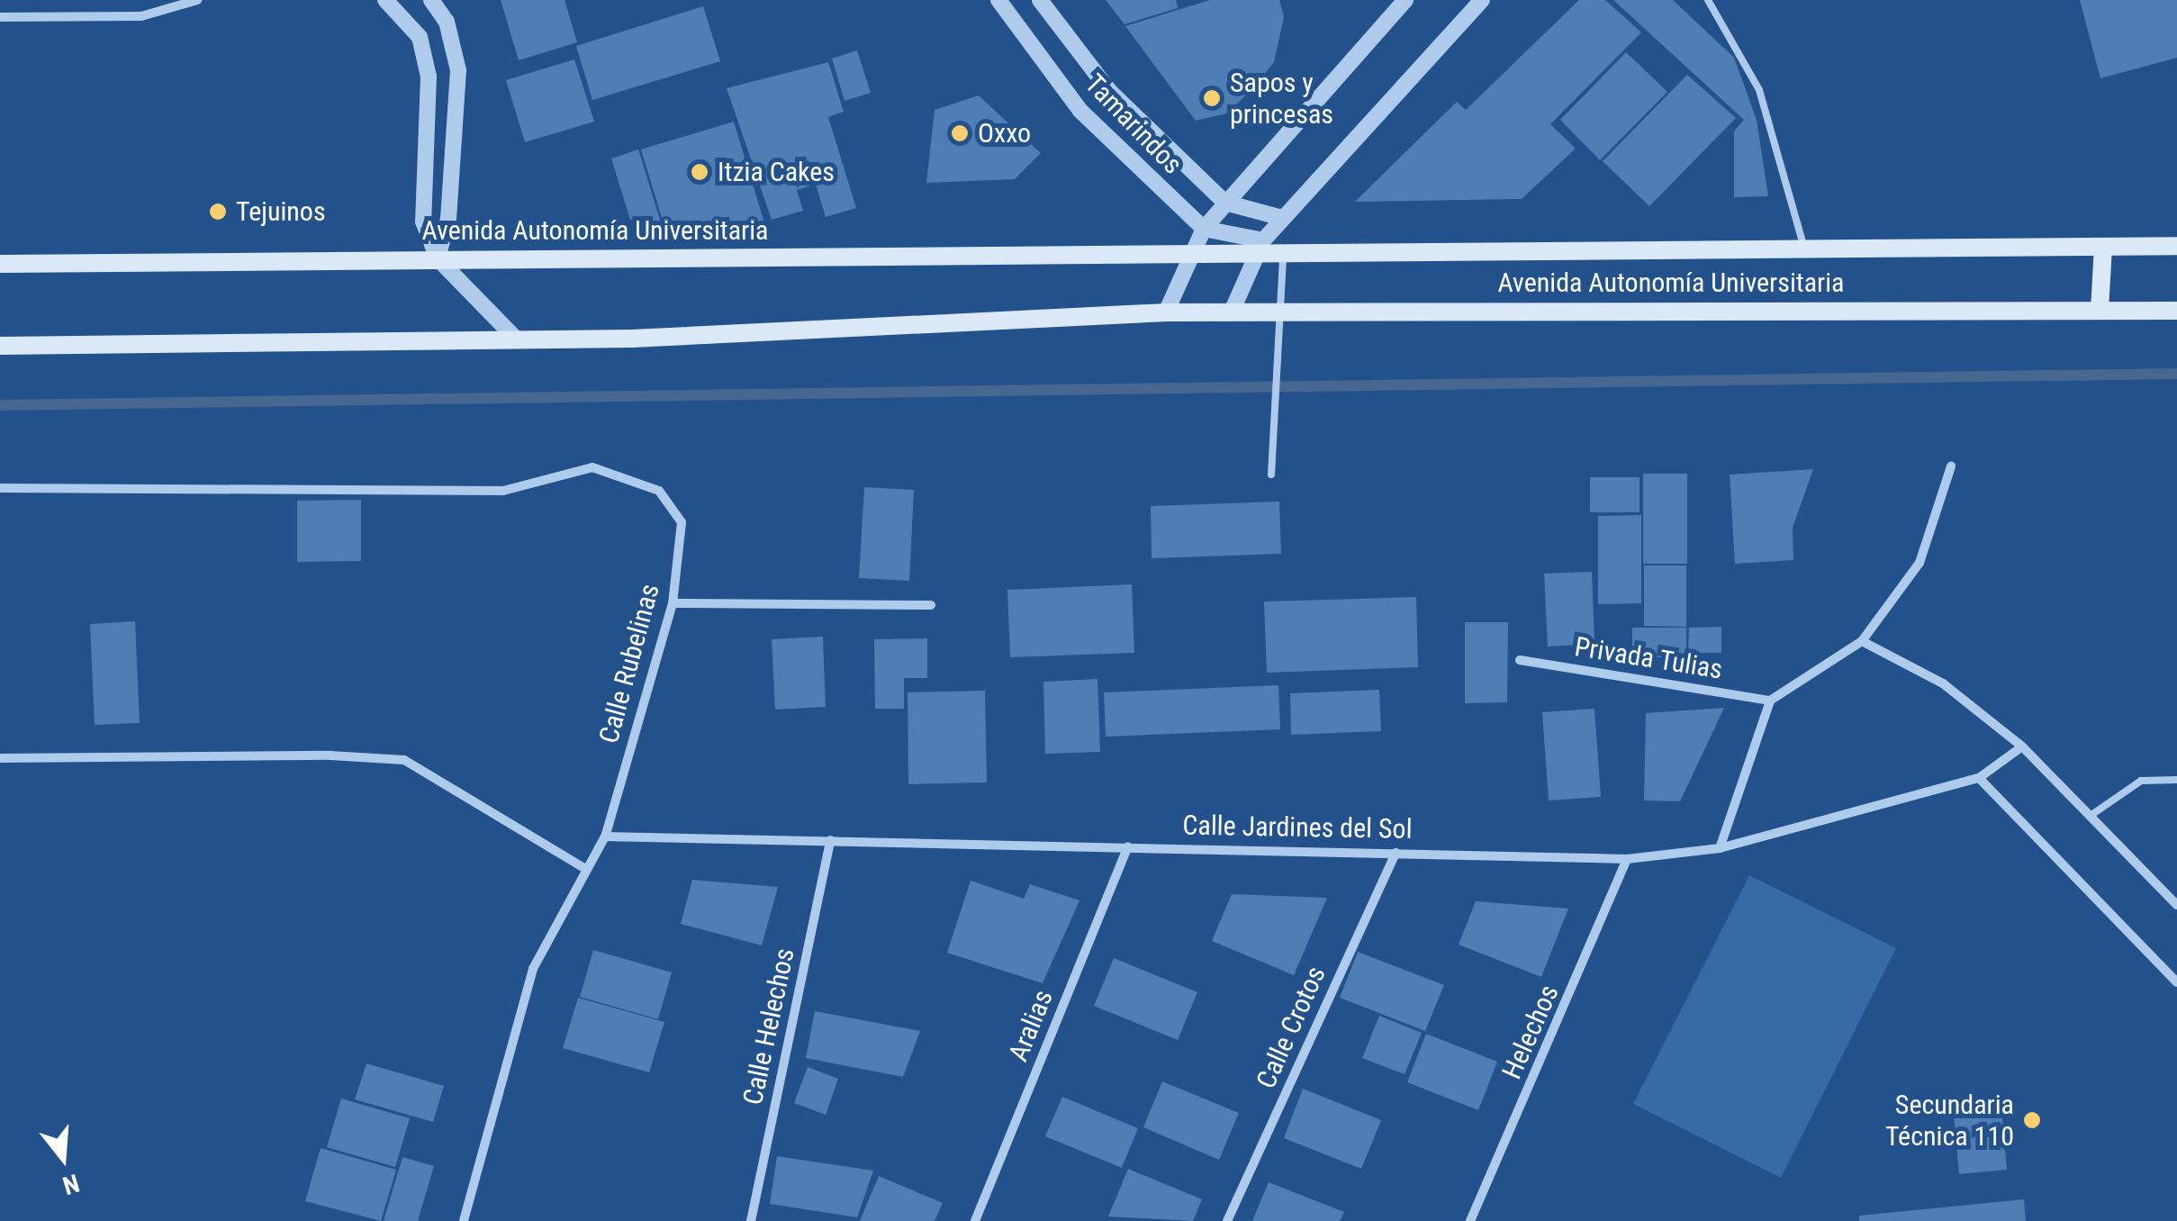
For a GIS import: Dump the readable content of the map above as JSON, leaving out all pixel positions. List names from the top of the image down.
{
  "streets": {
    "main road": ["Avenida Autonomía Universitaria"],
    "street": [
      "Tamarindos",
      "Privada Tulias",
      "Calle Rubelinas",
      "Calle Jardines del Sol",
      "Aralias",
      "Calle Helechos",
      "Calle Crotos",
      "Helechos"
    ]
  },
  "crossings": [
    ["Calle Rubelinas", "Calle Jardines del Sol"],
    ["Calle Jardines del Sol", "Aralias"],
    ["Calle Jardines del Sol", "Calle Helechos"],
    ["Calle Jardines del Sol", "Calle Crotos"],
    ["Calle Jardines del Sol", "Helechos"]
  ],
  "places": [
    "Sapos y princesas",
    "Oxxo",
    "Itzia Cakes",
    "Tejuinos",
    "Secundaria Técnica 110"
  ],
  "north": "bottom"
}
